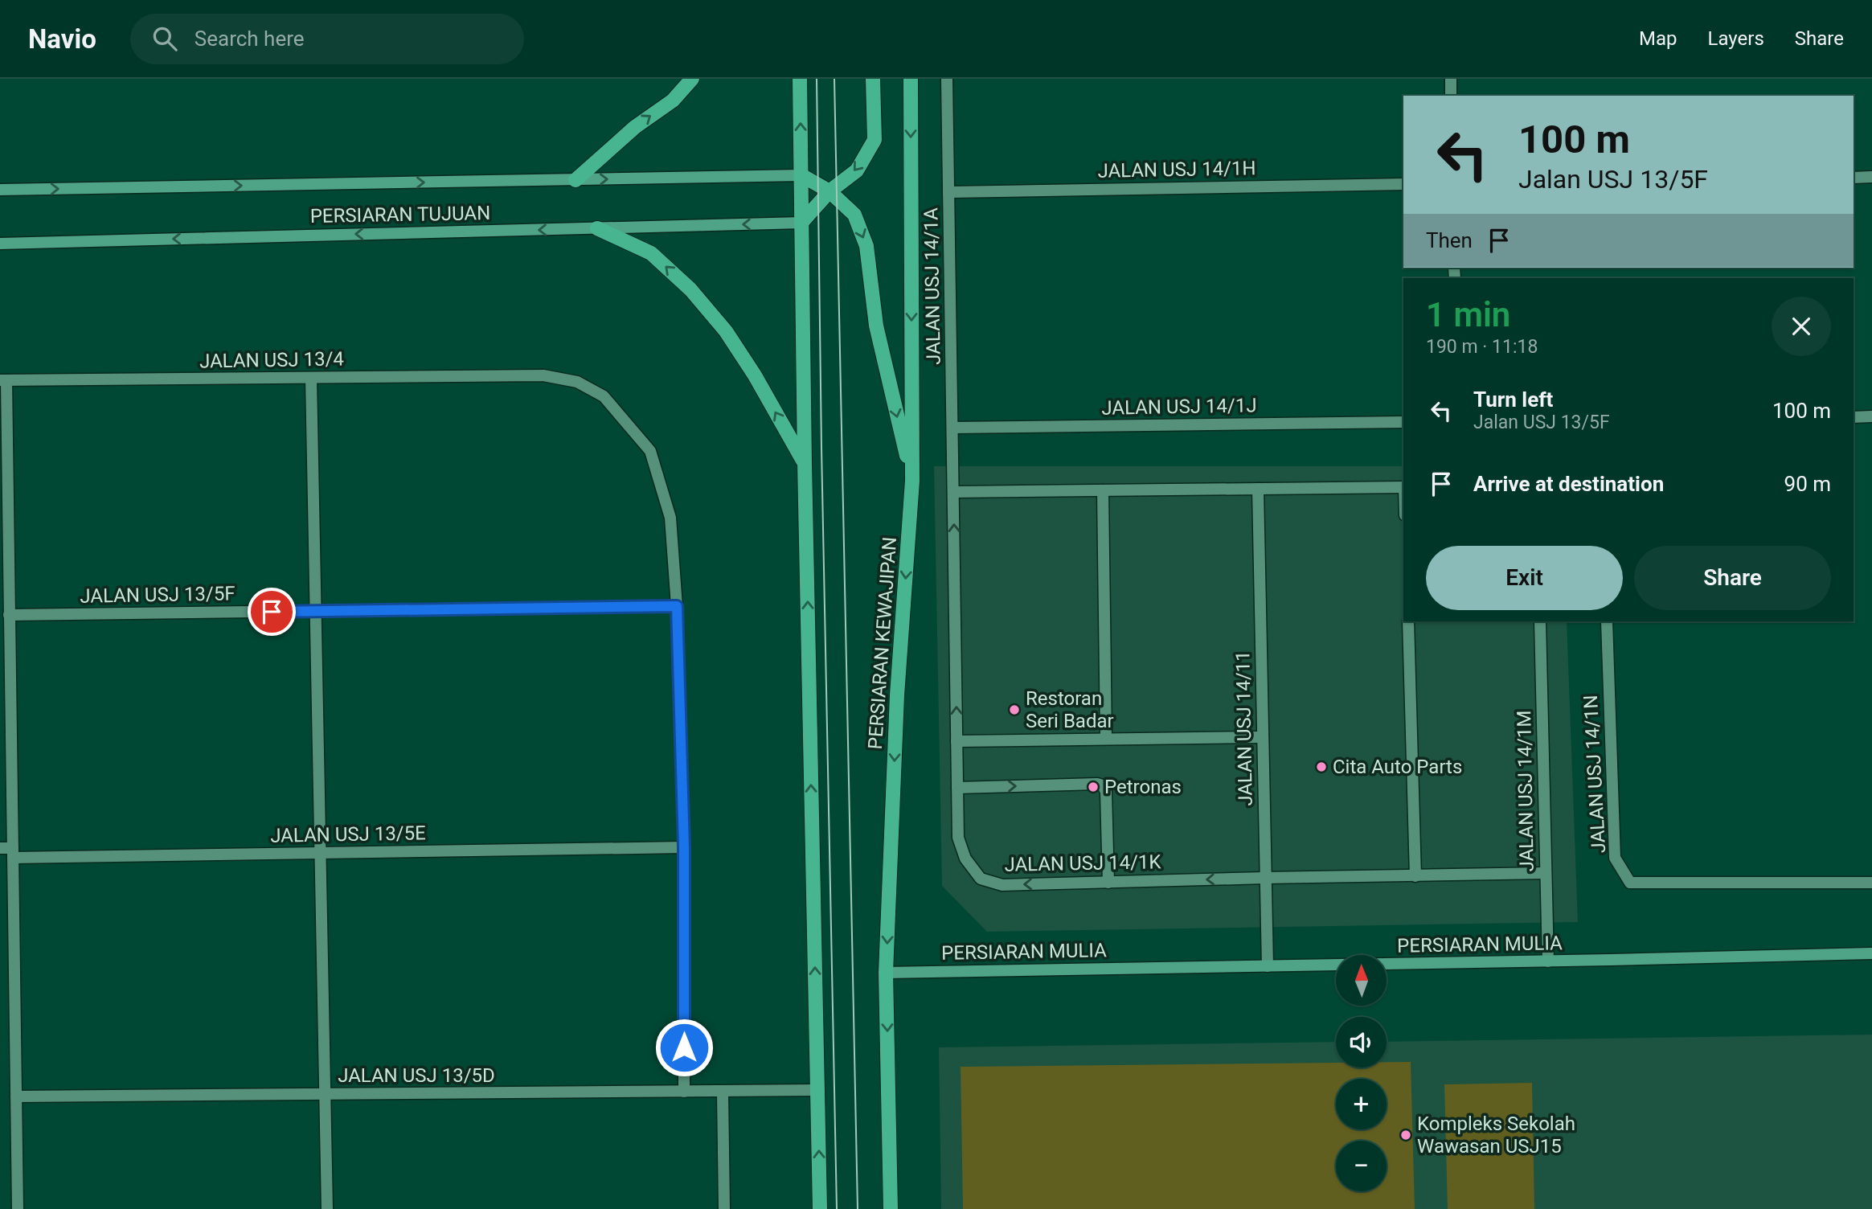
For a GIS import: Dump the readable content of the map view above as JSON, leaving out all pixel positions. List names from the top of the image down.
{
  "streets": {
    "main road": ["PERSIARAN TUJUAN", "PERSIARAN KEWAJIPAN", "PERSIARAN MULIA"],
    "street": [
      "JALAN USJ 14/1H",
      "JALAN USJ 14/1A",
      "JALAN USJ 13/4",
      "JALAN USJ 14/1J",
      "JALAN USJ 13/5F",
      "JALAN USJ 14/11",
      "JALAN USJ 14/1N",
      "JALAN USJ 14/1M",
      "JALAN USJ 13/5E",
      "JALAN USJ 14/1K",
      "JALAN USJ 13/5D"
    ]
  },
  "crossings": [
    ["JALAN USJ 14/1H", "JALAN USJ 14/1A"],
    ["JALAN USJ 14/1A", "JALAN USJ 14/1J"],
    ["JALAN USJ 14/1A", "JALAN USJ 14/1K"],
    ["JALAN USJ 13/4", "JALAN USJ 13/5F"],
    ["JALAN USJ 13/4", "JALAN USJ 13/5E"],
    ["JALAN USJ 13/4", "JALAN USJ 13/5D"],
    ["PERSIARAN KEWAJIPAN", "PERSIARAN MULIA"],
    ["JALAN USJ 14/11", "JALAN USJ 14/1K"],
    ["JALAN USJ 14/11", "PERSIARAN MULIA"],
    ["JALAN USJ 14/1M", "JALAN USJ 14/1K"],
    ["JALAN USJ 14/1M", "PERSIARAN MULIA"]
  ],
  "places": [
    "Restoran Seri Badar",
    "Cita Auto Parts",
    "Petronas",
    "Kompleks Sekolah Wawasan USJ15"
  ],
  "north": "top",
  "page": {
    "header": "Navio",
    "search": "Search here",
    "nav": ["Map", "Layers", "Share"],
    "turn": ["100 m", "Jalan USJ 13/5F"],
    "then": "Then",
    "heading": ["1 min", "190 m · 11:18"],
    "list": [
      {
        "name": "Turn left",
        "note": "Jalan USJ 13/5F",
        "value": "100 m"
      },
      {
        "name": "Arrive at destination",
        "value": "90 m"
      }
    ],
    "buttons": ["Exit", "Share"],
    "map_buttons": ["+", "−"]
  }
}
